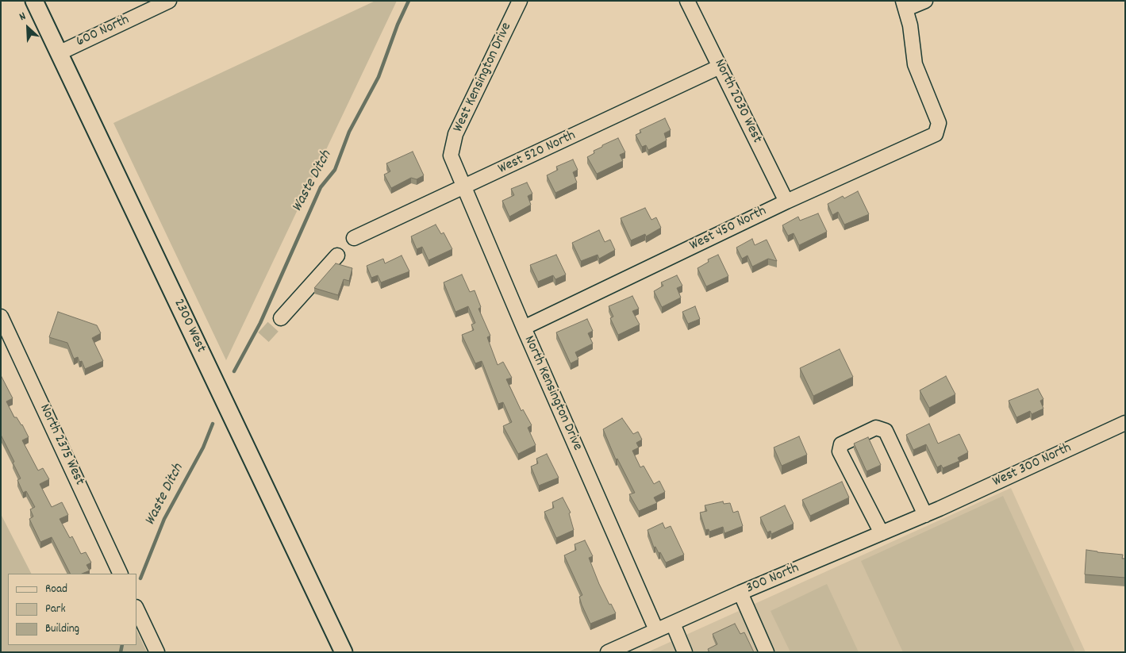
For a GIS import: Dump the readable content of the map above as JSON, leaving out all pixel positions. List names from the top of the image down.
{
  "streets": {
    "main road": ["2300 West"],
    "street": [
      "600 North",
      "West Kensington Drive",
      "North 2030 West",
      "West 520 North",
      "West 450 North",
      "North Kensington Drive",
      "North 2375 West",
      "West 300 North",
      "300 North"
    ]
  },
  "crossings": [
    ["600 North", "2300 West"],
    ["West Kensington Drive", "North Kensington Drive"],
    ["North 2030 West", "West 520 North"],
    ["North 2030 West", "West 450 North"],
    ["West 520 North", "North Kensington Drive"],
    ["West 450 North", "North Kensington Drive"],
    ["North Kensington Drive", "300 North"],
    ["West 300 North", "300 North"]
  ],
  "water": ["Waste Ditch"],
  "legend": ["Road", "Park", "Building"],
  "north": "top left"
}
